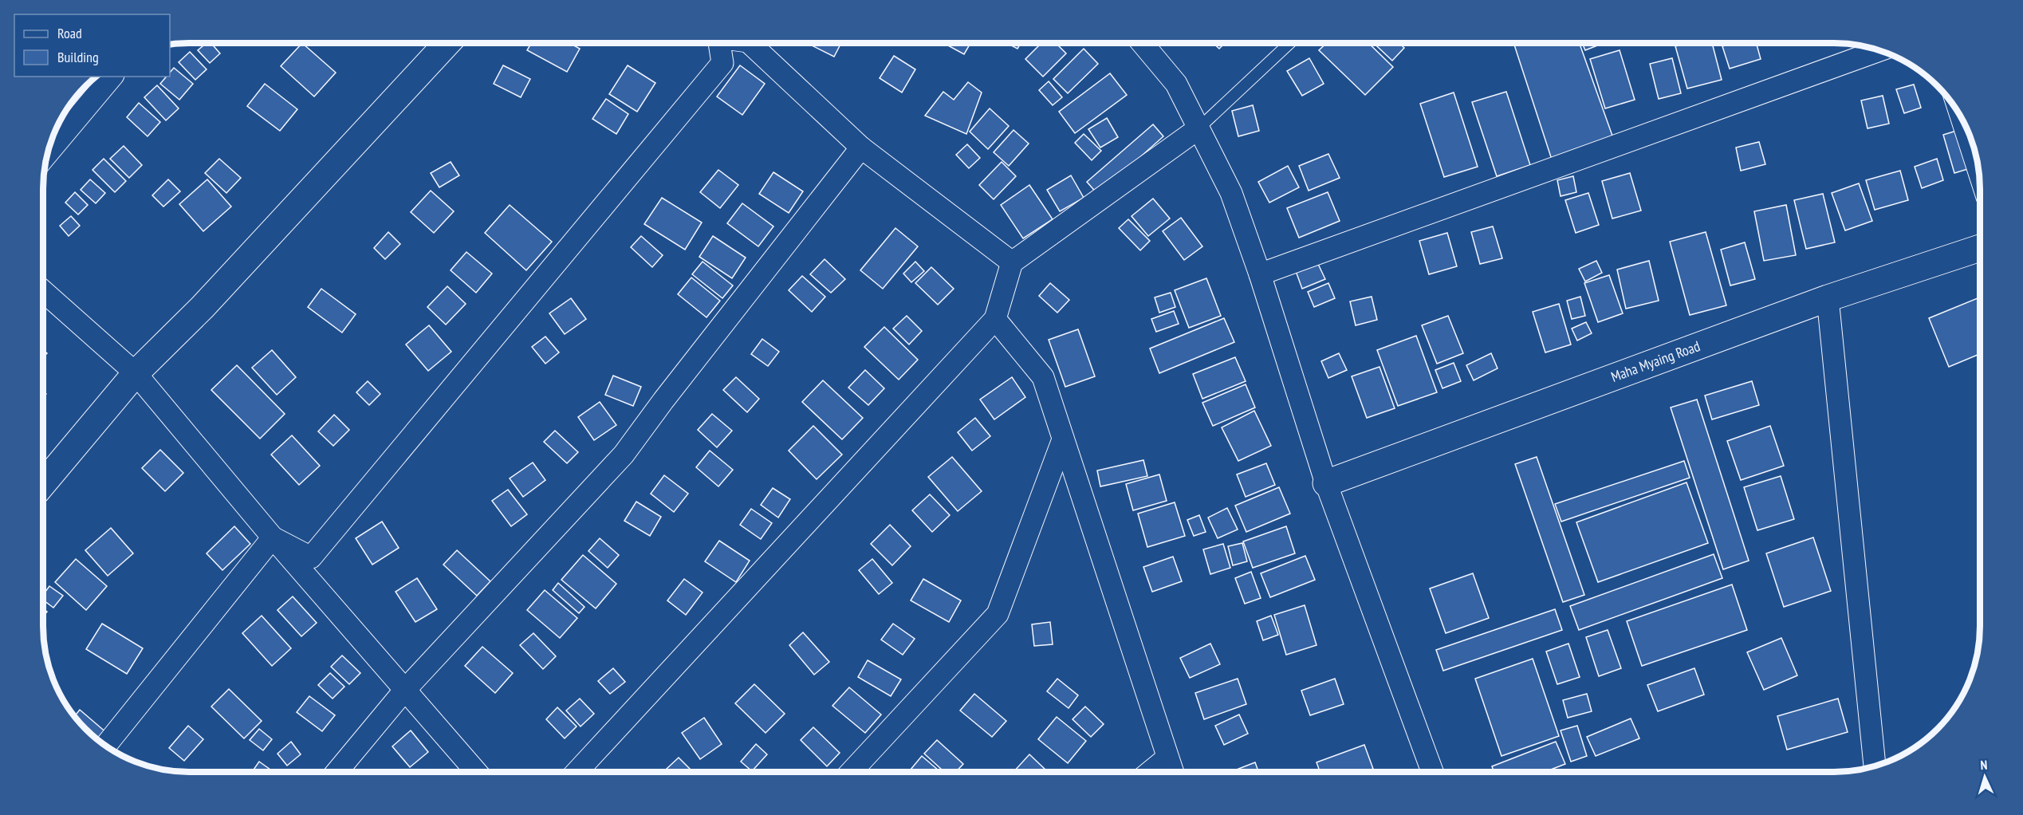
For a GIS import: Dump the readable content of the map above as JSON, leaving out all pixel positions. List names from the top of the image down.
{
  "streets": {
    "street": ["Maha Myaing Road"]
  },
  "legend": ["Road", "Building"],
  "north": "top"
}
